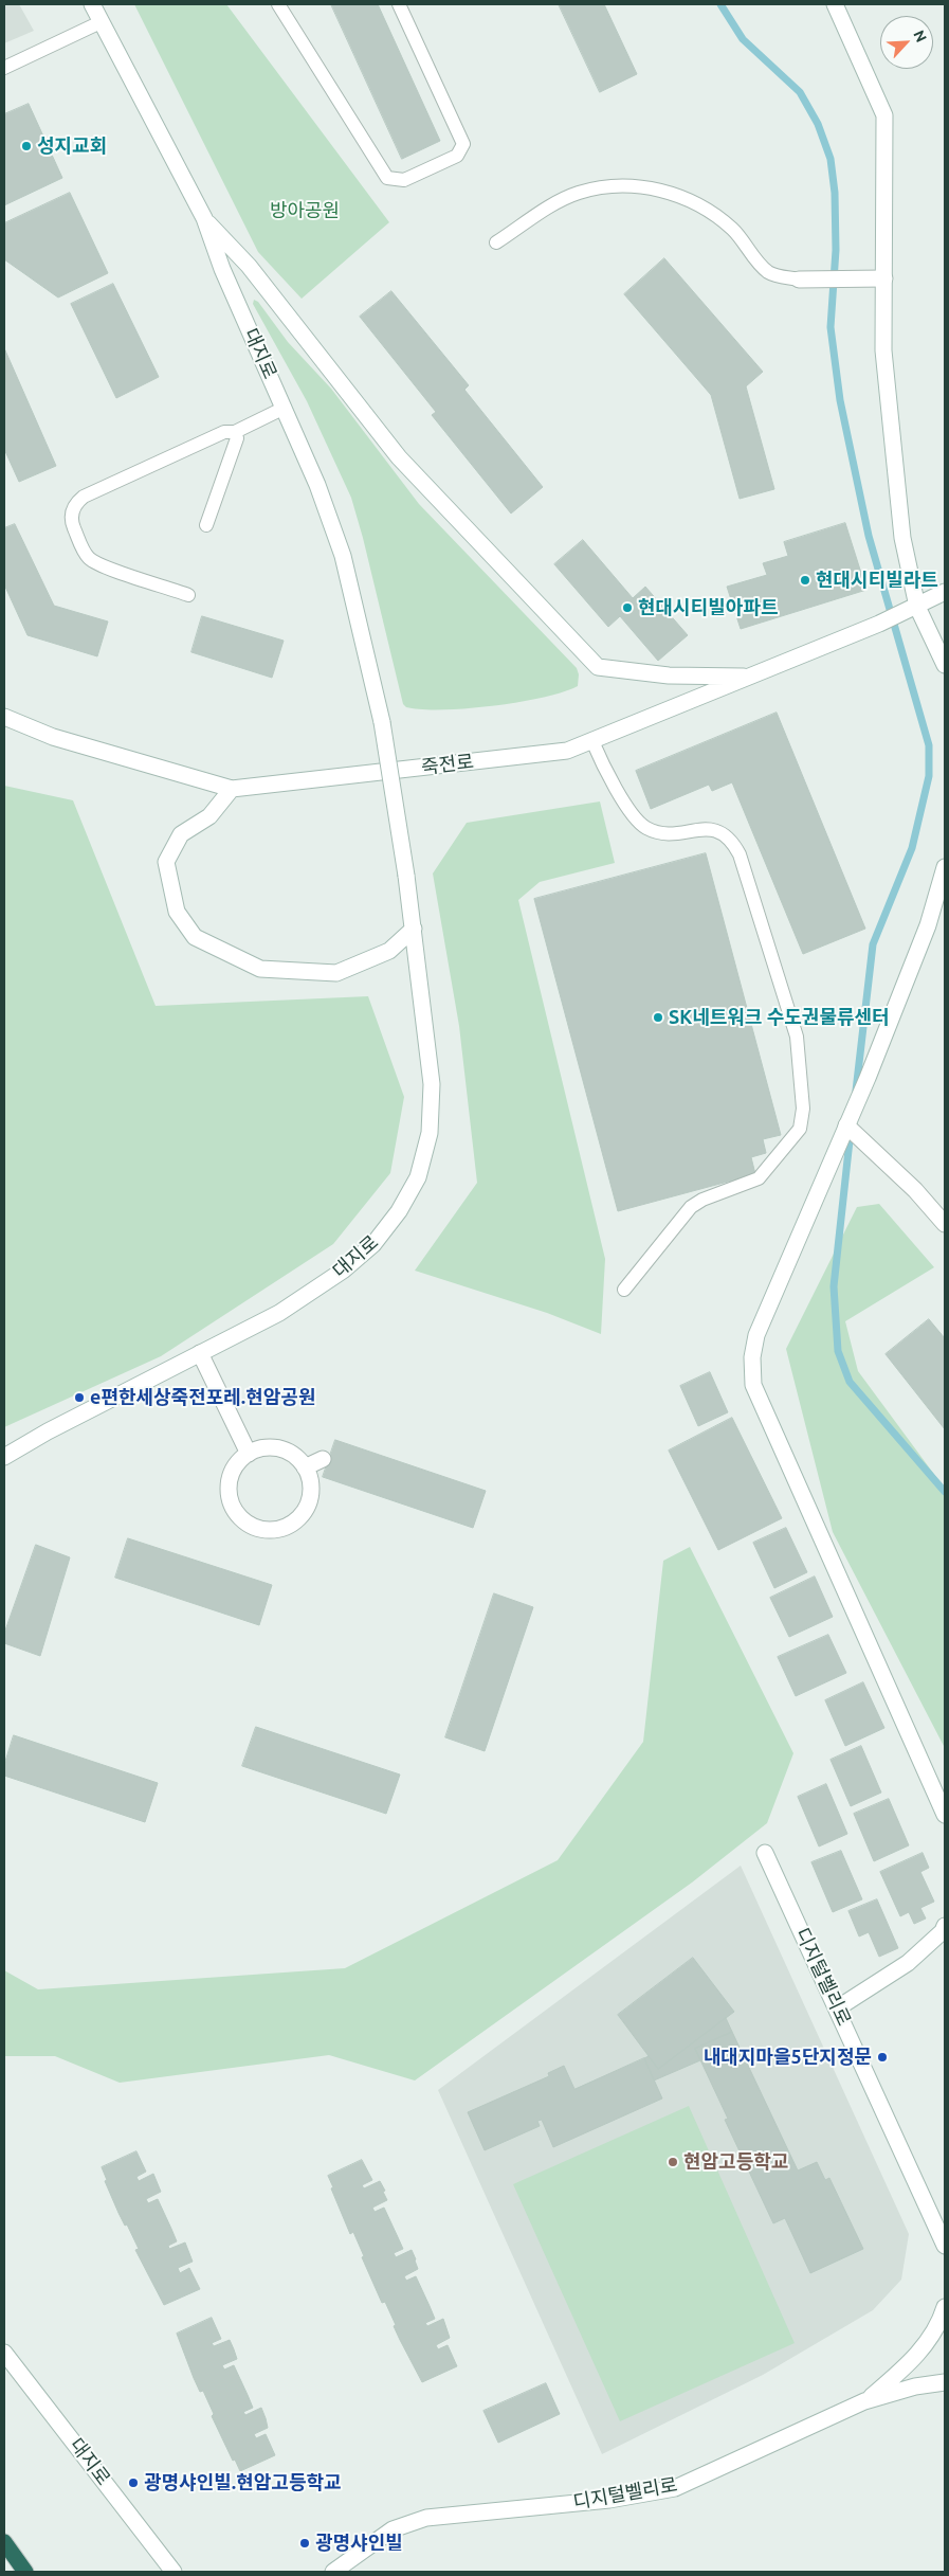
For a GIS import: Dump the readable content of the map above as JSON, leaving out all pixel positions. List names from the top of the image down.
{
  "streets": {
    "street": ["대지로", "죽전로", "디지털벨리로"]
  },
  "parks": ["방아공원"],
  "places": [
    "성지교회",
    "현대시티빌라트",
    "현대시티빌아파트",
    "SK네트워크 수도권물류센터",
    "e편한세상죽전포레.현암공원",
    "내대지마을5단지정문",
    "현암고등학교",
    "광명샤인빌.현암고등학교",
    "광명샤인빌"
  ],
  "north": "top right"
}
